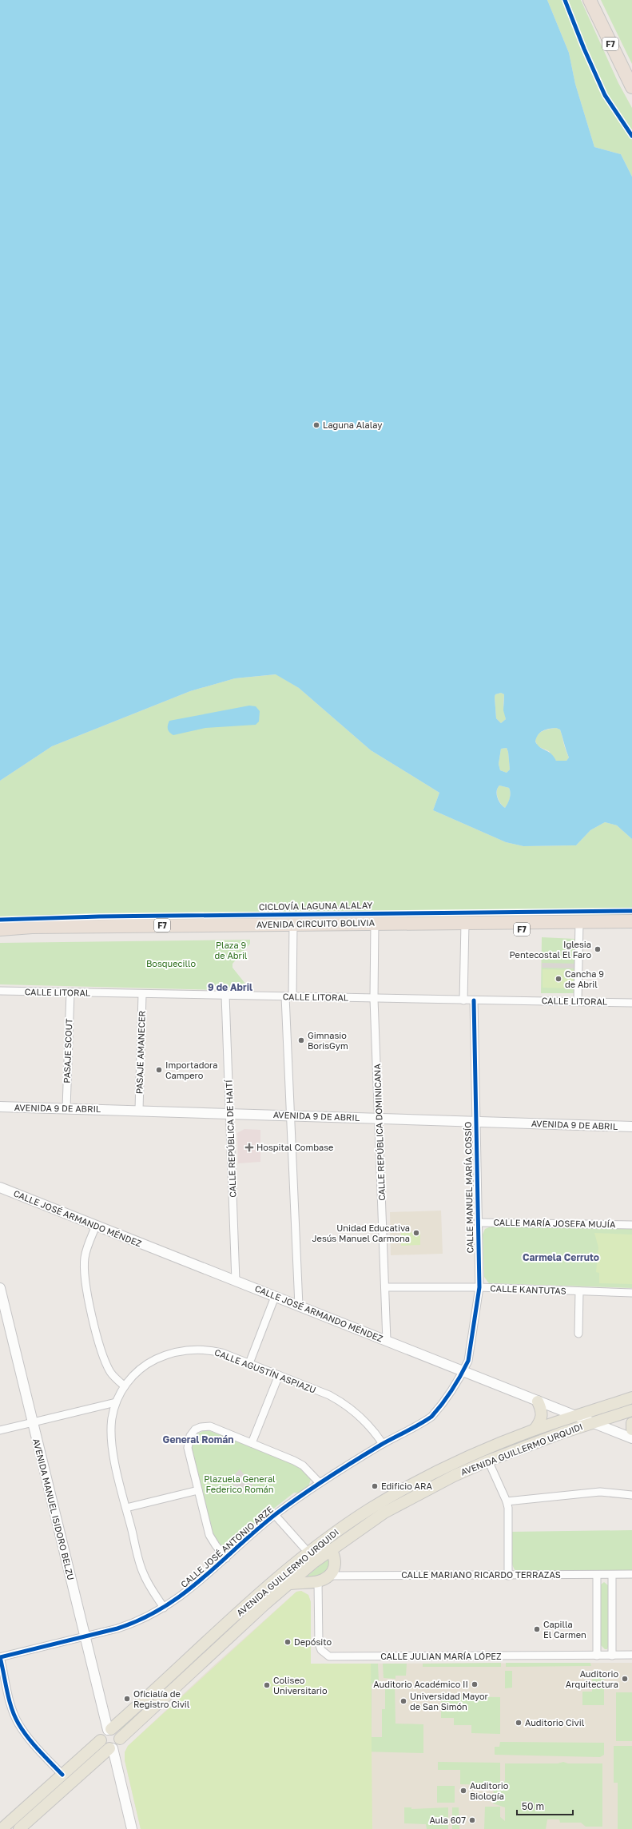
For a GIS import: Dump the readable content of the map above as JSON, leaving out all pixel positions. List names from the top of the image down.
{
  "streets": {
    "highway": ["F7", "AVENIDA CIRCUITO BOLIVIA"],
    "main road": [
      "AVENIDA 9 DE ABRIL",
      "CALLE JOSÉ ARMANDO MÉNDEZ",
      "AVENIDA GUILLERMO URQUIDI",
      "AVENIDA MANUEL ISIDORO BELZU"
    ],
    "street": [
      "CALLE LITORAL",
      "PASAJE SCOUT",
      "PASAJE AMANECER",
      "CALLE REPÚBLICA DOMINICANA",
      "CALLE REPÚBLICA DE HAITÍ",
      "CALLE MANUEL MARÍA COSSÍO",
      "CALLE MARÍA JOSEFA MUJÍA",
      "CALLE KANTUTAS",
      "CALLE AGUSTÍN ASPIAZU",
      "CALLE JOSÉ ANTONIO ARZE",
      "CALLE MARIANO RICARDO TERRAZAS",
      "CALLE JULIAN MARÍA LÓPEZ"
    ],
    "cycle path": ["CICLOVÍA LAGUNA ALALAY"]
  },
  "crossings": [
    ["AVENIDA CIRCUITO BOLIVIA", "CALLE REPÚBLICA DOMINICANA"],
    ["CALLE LITORAL", "PASAJE SCOUT"],
    ["CALLE LITORAL", "PASAJE AMANECER"],
    ["CALLE LITORAL", "CALLE REPÚBLICA DOMINICANA"],
    ["CALLE LITORAL", "CALLE REPÚBLICA DE HAITÍ"],
    ["CALLE LITORAL", "CALLE MANUEL MARÍA COSSÍO"],
    ["PASAJE SCOUT", "AVENIDA 9 DE ABRIL"],
    ["PASAJE AMANECER", "AVENIDA 9 DE ABRIL"],
    ["AVENIDA 9 DE ABRIL", "CALLE REPÚBLICA DOMINICANA"],
    ["AVENIDA 9 DE ABRIL", "CALLE REPÚBLICA DE HAITÍ"],
    ["AVENIDA 9 DE ABRIL", "CALLE MANUEL MARÍA COSSÍO"],
    ["CALLE REPÚBLICA DOMINICANA", "CALLE JOSÉ ARMANDO MÉNDEZ"],
    ["CALLE REPÚBLICA DOMINICANA", "CALLE KANTUTAS"],
    ["CALLE REPÚBLICA DE HAITÍ", "CALLE JOSÉ ARMANDO MÉNDEZ"],
    ["CALLE MANUEL MARÍA COSSÍO", "CALLE JOSÉ ARMANDO MÉNDEZ"],
    ["CALLE MANUEL MARÍA COSSÍO", "CALLE MARÍA JOSEFA MUJÍA"],
    ["CALLE MANUEL MARÍA COSSÍO", "CALLE KANTUTAS"],
    ["CALLE MANUEL MARÍA COSSÍO", "CALLE JOSÉ ANTONIO ARZE"],
    ["CALLE JOSÉ ARMANDO MÉNDEZ", "AVENIDA GUILLERMO URQUIDI"],
    ["CALLE JOSÉ ARMANDO MÉNDEZ", "CALLE JOSÉ ANTONIO ARZE"],
    ["CALLE AGUSTÍN ASPIAZU", "CALLE JOSÉ ANTONIO ARZE"],
    ["AVENIDA GUILLERMO URQUIDI", "AVENIDA MANUEL ISIDORO BELZU"],
    ["AVENIDA MANUEL ISIDORO BELZU", "CALLE JOSÉ ANTONIO ARZE"]
  ],
  "districts": ["9 de Abril", "Carmela Cerruto", "General Román"],
  "parks": ["Plaza 9 de Abril", "Bosquecillo", "Plazuela General Federico Román"],
  "places": {
    "other": [
      "Laguna Alalay",
      "Iglesia Pentecostal El Faro",
      "Cancha 9 de Abril",
      "Gimnasio BorisGym",
      "Importadora Campero",
      "Unidad Educativa Jesús Manuel Carmona",
      "Edificio ARA",
      "Capilla El Carmen",
      "Depósito",
      "Auditorio Arquitectura",
      "Auditorio Académico II",
      "Coliseo Universitario",
      "Oficialía de Registro Civil",
      "Universidad Mayor de San Simón",
      "Auditorio Civil",
      "Auditorio Biología",
      "Aula 607"
    ],
    "health": ["Hospital Combase"]
  },
  "scale_bar": "50 m"
}
